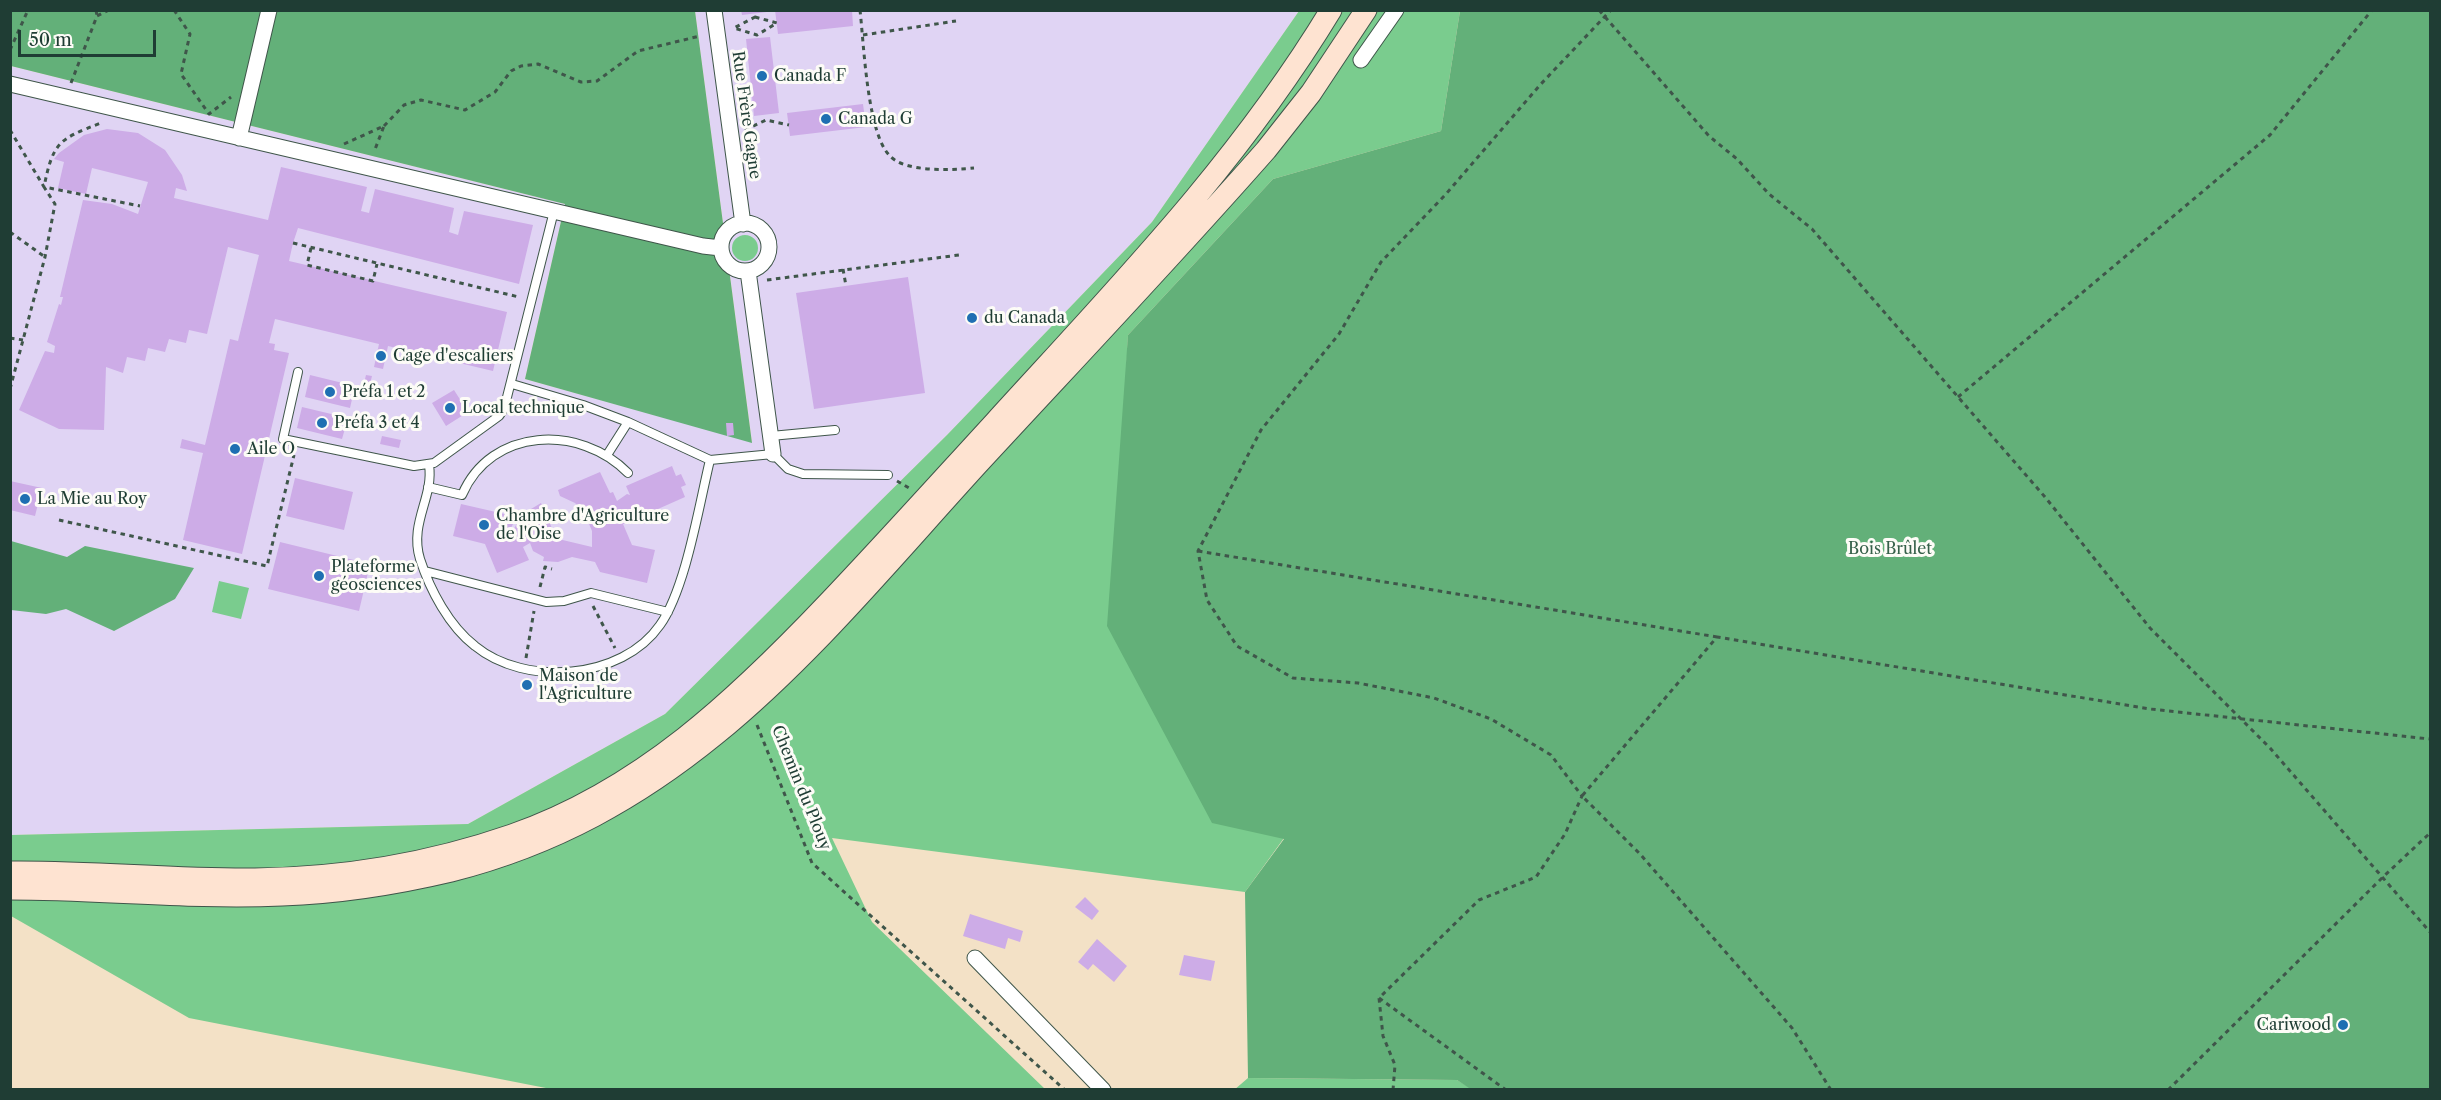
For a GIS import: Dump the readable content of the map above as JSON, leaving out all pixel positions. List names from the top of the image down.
{
  "streets": {
    "street": ["Rue Frère Gagne"],
    "path": ["Chemin du Plouy"]
  },
  "parks": ["Bois Brûlet"],
  "places": [
    "Canada F",
    "Canada G",
    "du Canada",
    "Cage d'escaliers",
    "Préfa 1 et 2",
    "Local technique",
    "Préfa 3 et 4",
    "Aile O",
    "La Mie au Roy",
    "Chambre d'Agriculture de l'Oise",
    "Plateforme géosciences",
    "Maison de l'Agriculture",
    "Cariwood"
  ],
  "scale_bar": "50 m"
}
